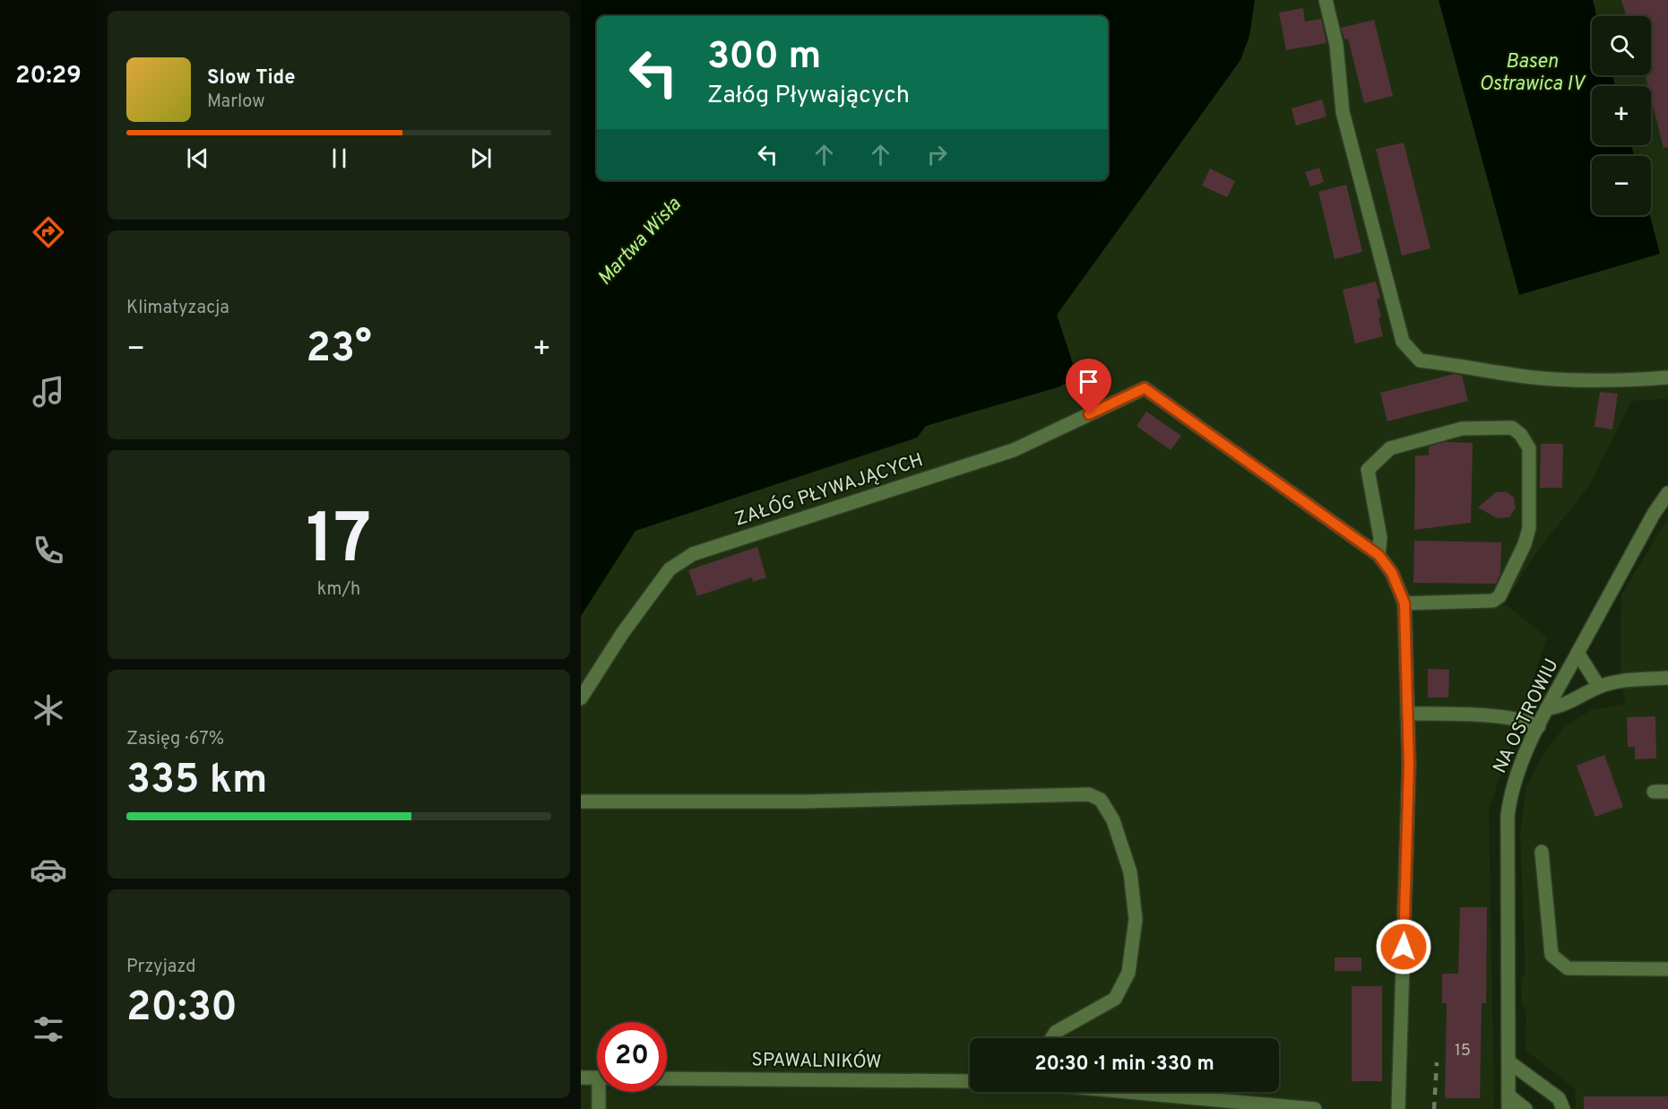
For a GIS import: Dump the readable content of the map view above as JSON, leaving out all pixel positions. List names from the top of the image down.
{
  "streets": {
    "street": ["ZAŁÓG PŁYWAJĄCYCH", "NA OSTROWIU", "SPAWALNIKÓW"]
  },
  "water": ["Basen Ostrawica IV", "Martwa Wisła"],
  "house_numbers": ["15"],
  "page": {
    "tabs": "20:29",
    "map_buttons": ["+", "−"],
    "turn": ["300 m", "Załóg Pływających"],
    "song": ["Slow Tide", "Marlow"],
    "tile": [
      "Klimatyzacja",
      ["17", "km/h"],
      ["Zasięg · 67%", "335 km"],
      ["Przyjazd", "20:30"]
    ],
    "heat": ["−", "23°", "+"],
    "limit": "20",
    "trip": "20:30 · 1 min · 330 m"
  }
}
